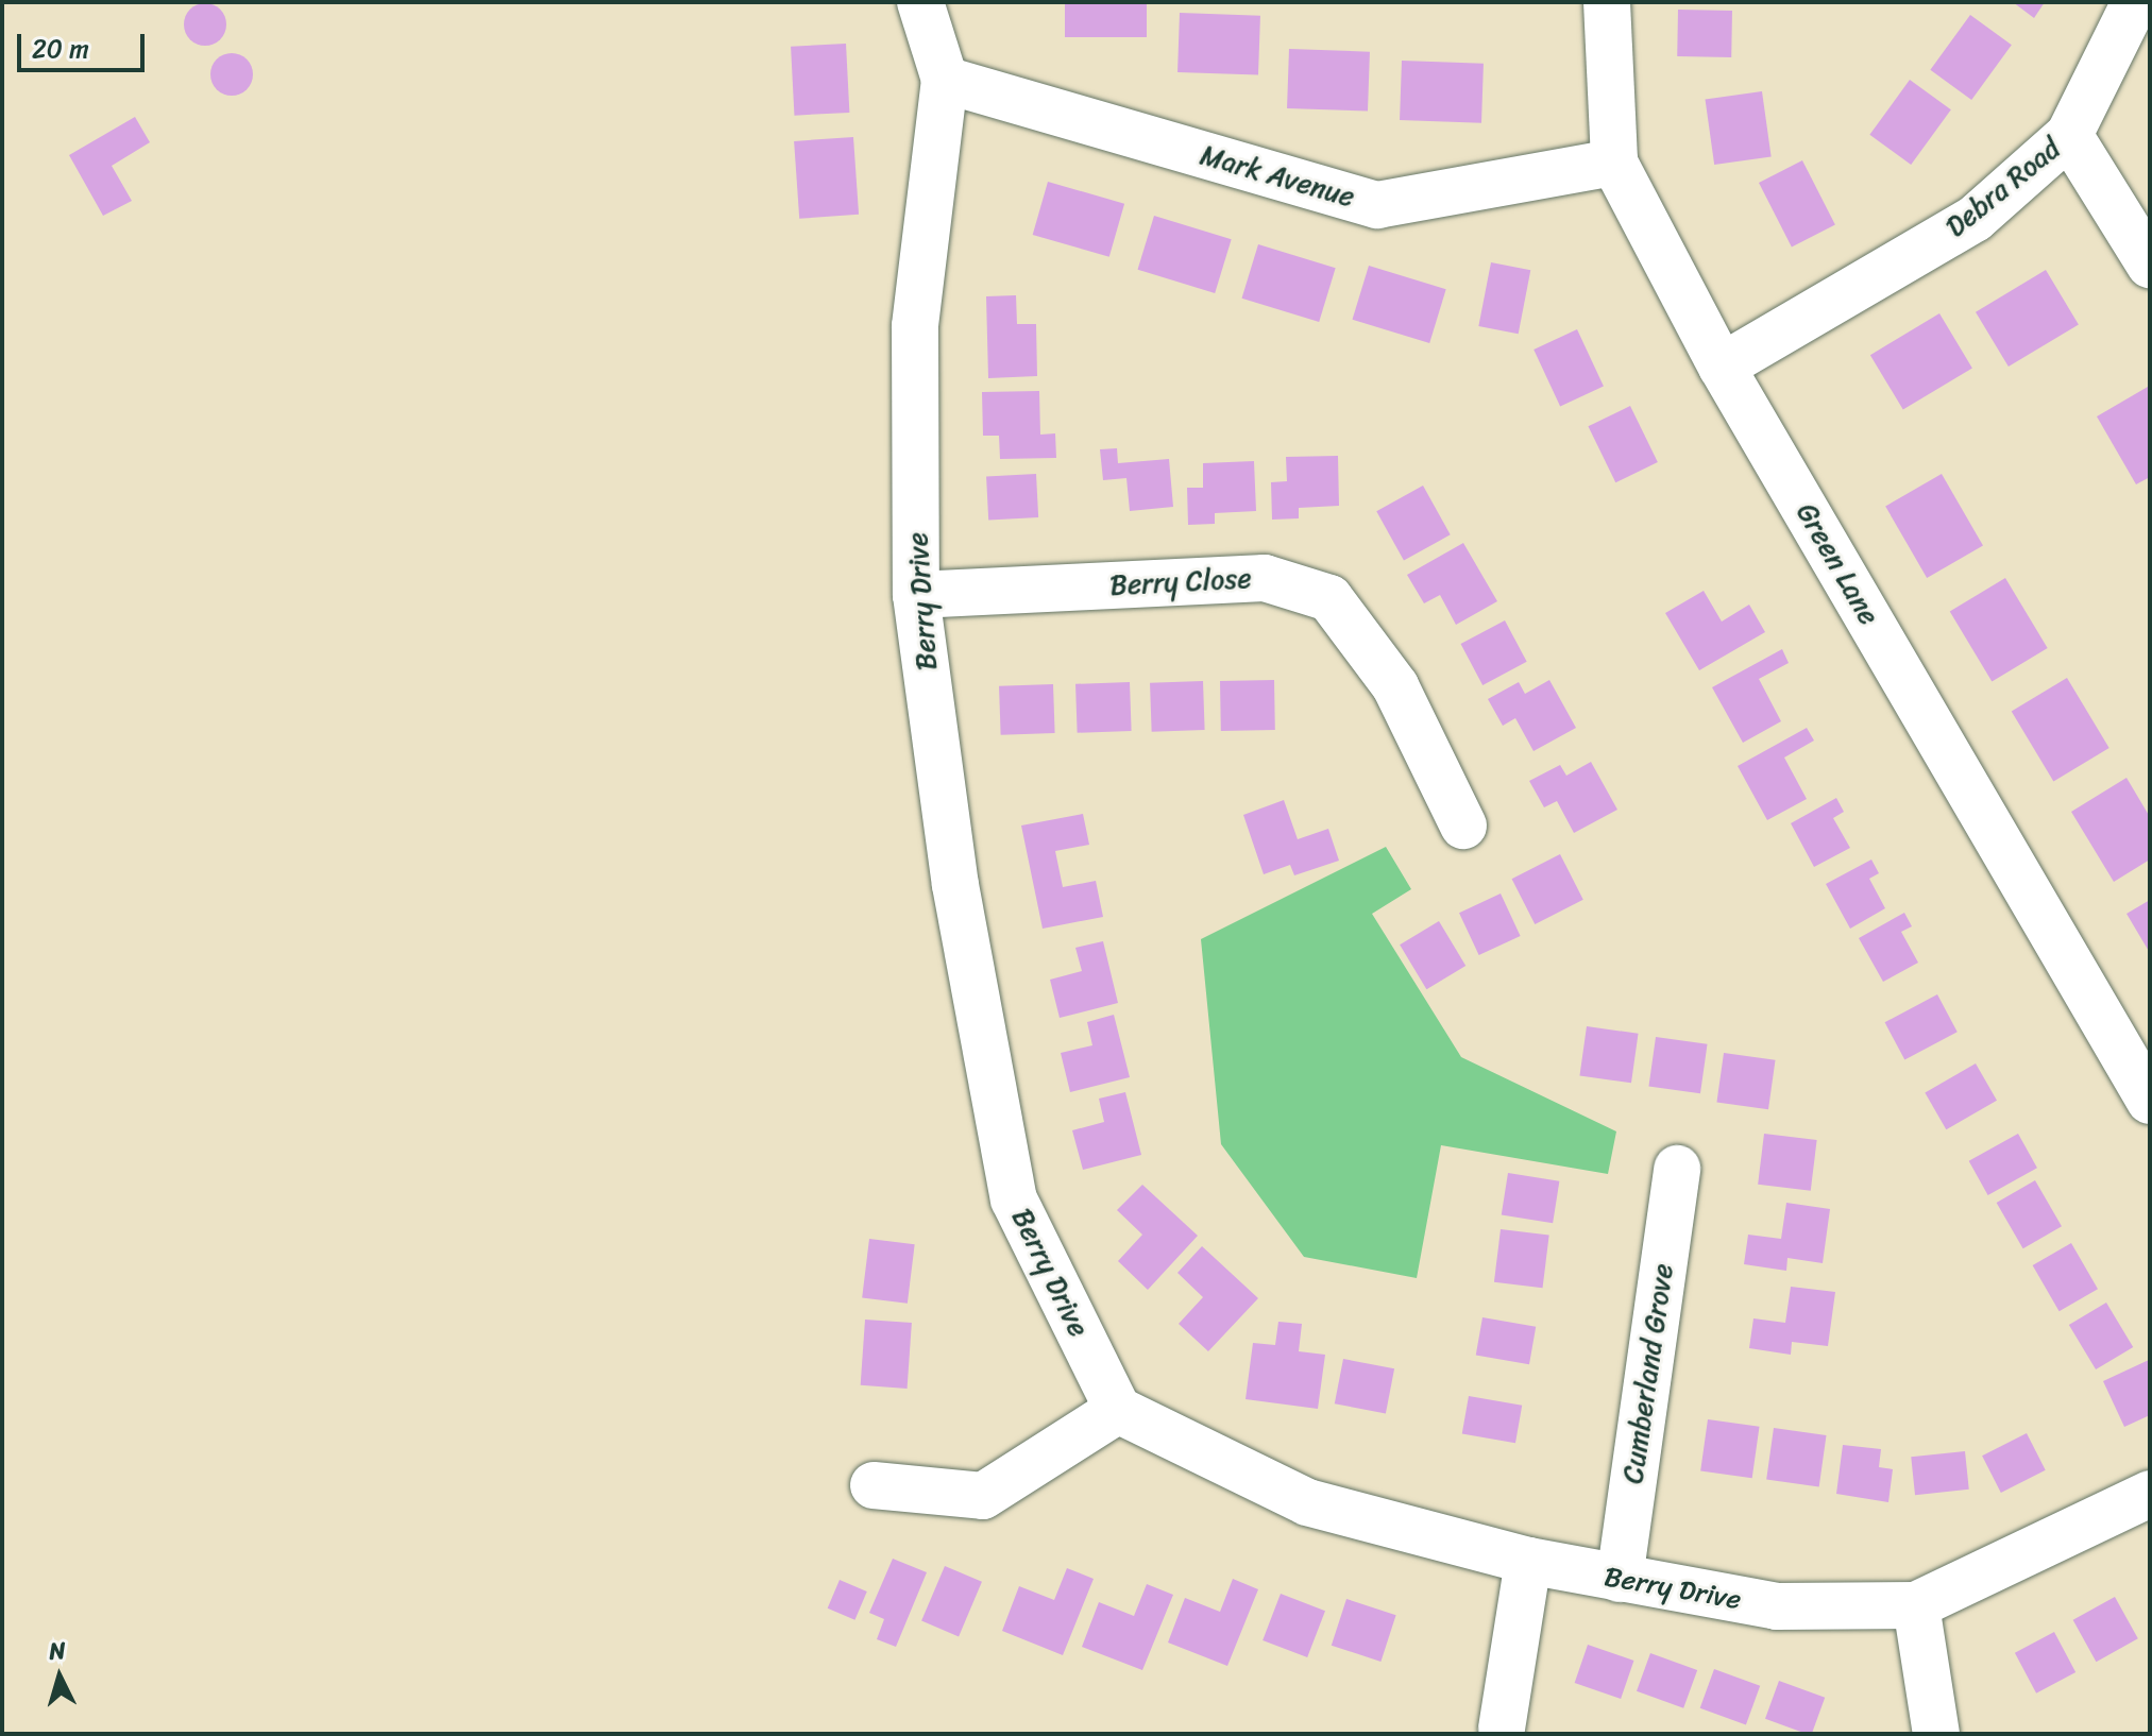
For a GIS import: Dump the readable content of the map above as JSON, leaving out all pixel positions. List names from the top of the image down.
{
  "streets": {
    "street": [
      "Mark Avenue",
      "Debra Road",
      "Green Lane",
      "Berry Close",
      "Berry Drive",
      "Cumberland Grove"
    ]
  },
  "crossings": [
    ["Mark Avenue", "Green Lane"],
    ["Mark Avenue", "Berry Drive"],
    ["Debra Road", "Green Lane"],
    ["Berry Close", "Berry Drive"],
    ["Berry Drive", "Cumberland Grove"]
  ],
  "scale_bar": "20 m",
  "north": "top"
}
